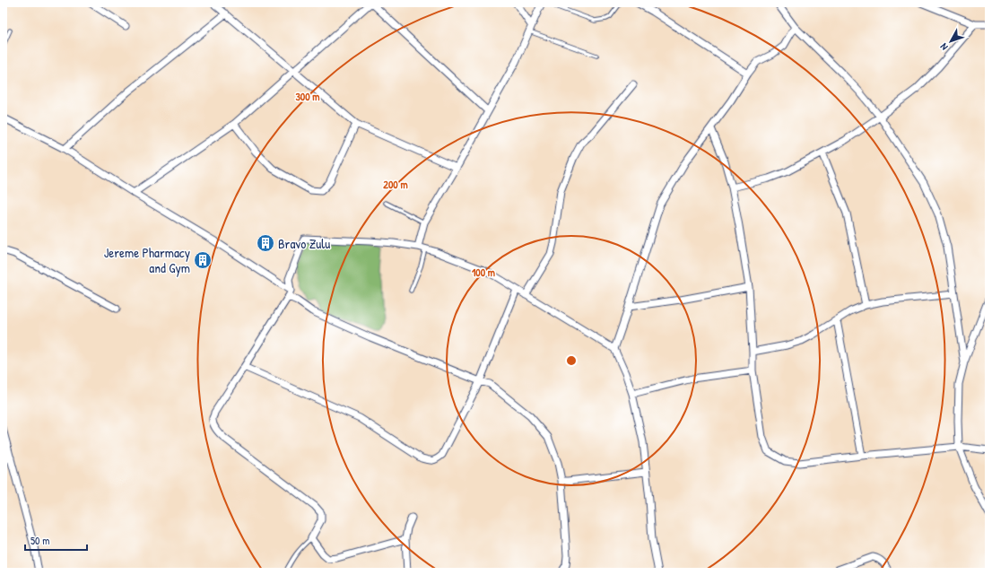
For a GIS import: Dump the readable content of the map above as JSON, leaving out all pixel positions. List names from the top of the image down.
{
  "places": {
    "building": ["Bravo Zulu", "Jereme Pharmacy and Gym"]
  },
  "scale_bar": "50 m",
  "north": "bottom left",
  "rings": ["300 m", "200 m", "100 m"]
}
